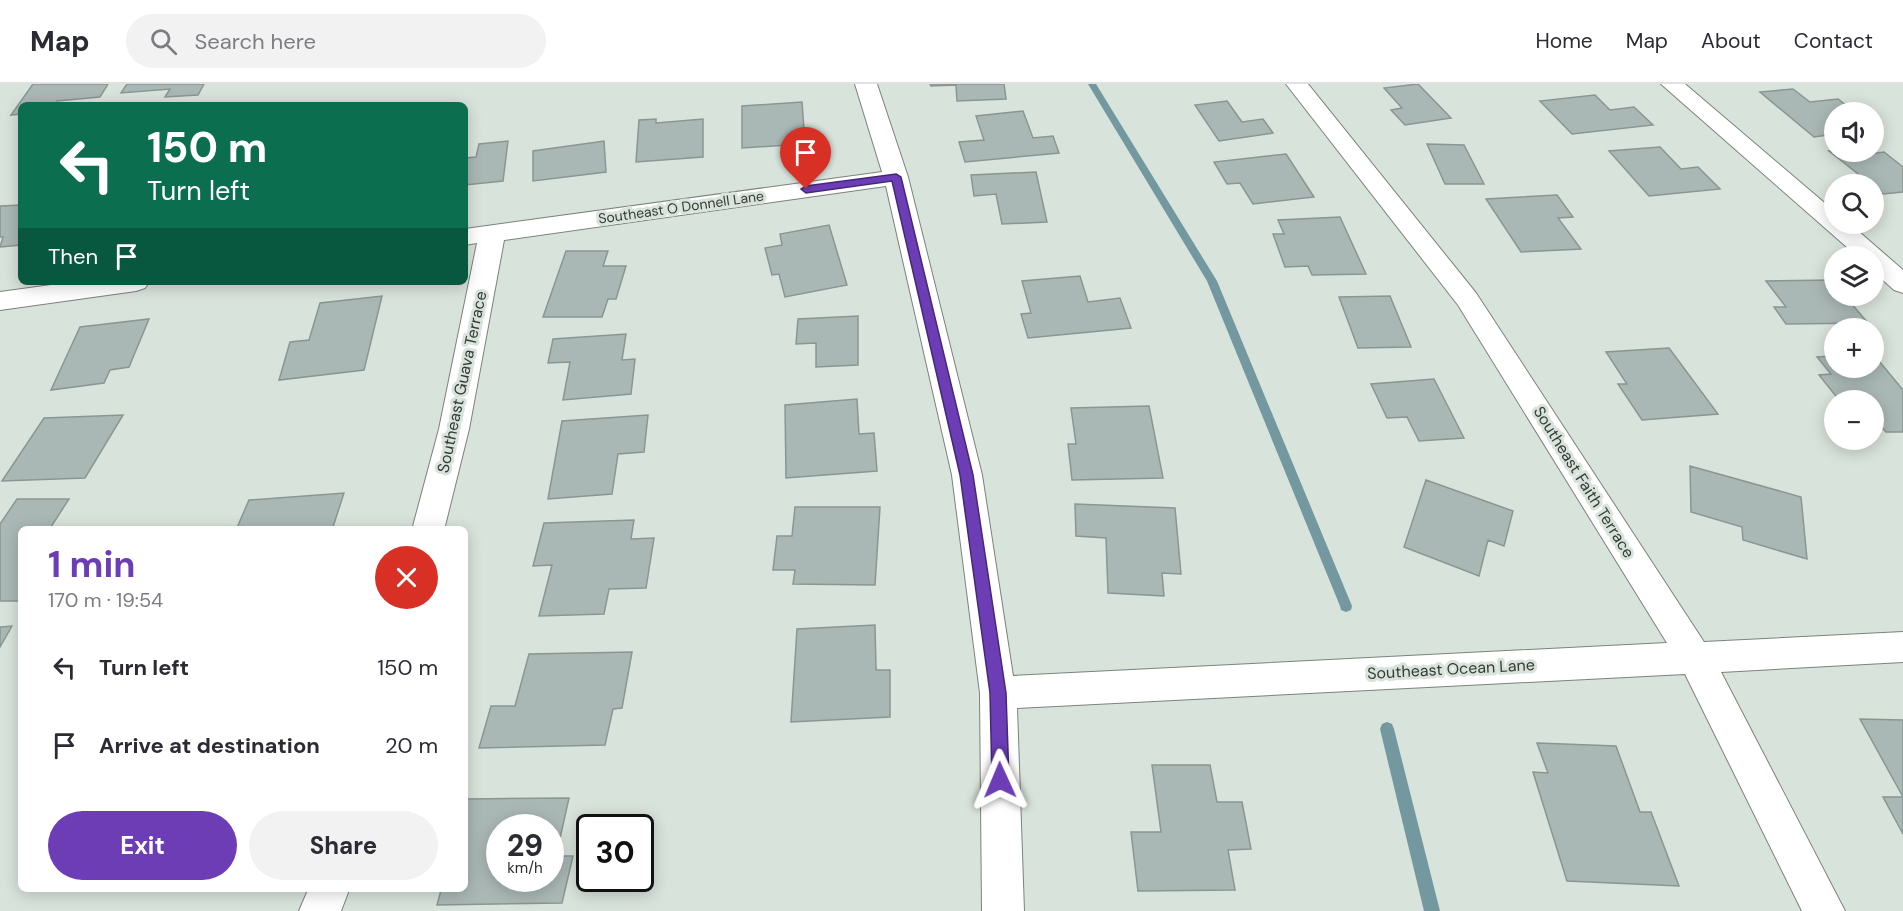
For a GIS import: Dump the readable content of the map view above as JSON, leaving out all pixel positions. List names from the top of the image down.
{
  "streets": {
    "street": [
      "Southeast O Donnell Lane",
      "Southeast Guava Terrace",
      "Southeast Faith Terrace",
      "Southeast Ocean Lane"
    ]
  },
  "crossings": [
    ["Southeast O Donnell Lane", "Southeast Guava Terrace"],
    ["Southeast Faith Terrace", "Southeast Ocean Lane"]
  ],
  "page": {
    "header": "Map",
    "search": "Search here",
    "nav": [
      "Home",
      "Map",
      "About",
      "Contact"
    ],
    "map_buttons": ["+", "−"],
    "turn": ["150 m", "Turn left"],
    "then": "Then",
    "heading": ["1 min", "170 m · 19:54"],
    "list": [
      {
        "name": "Turn left",
        "value": "150 m"
      },
      {
        "name": "Arrive at destination",
        "value": "20 m"
      }
    ],
    "buttons": ["Exit", "Share"],
    "speed": "29 km/h",
    "limit": "30"
  }
}
